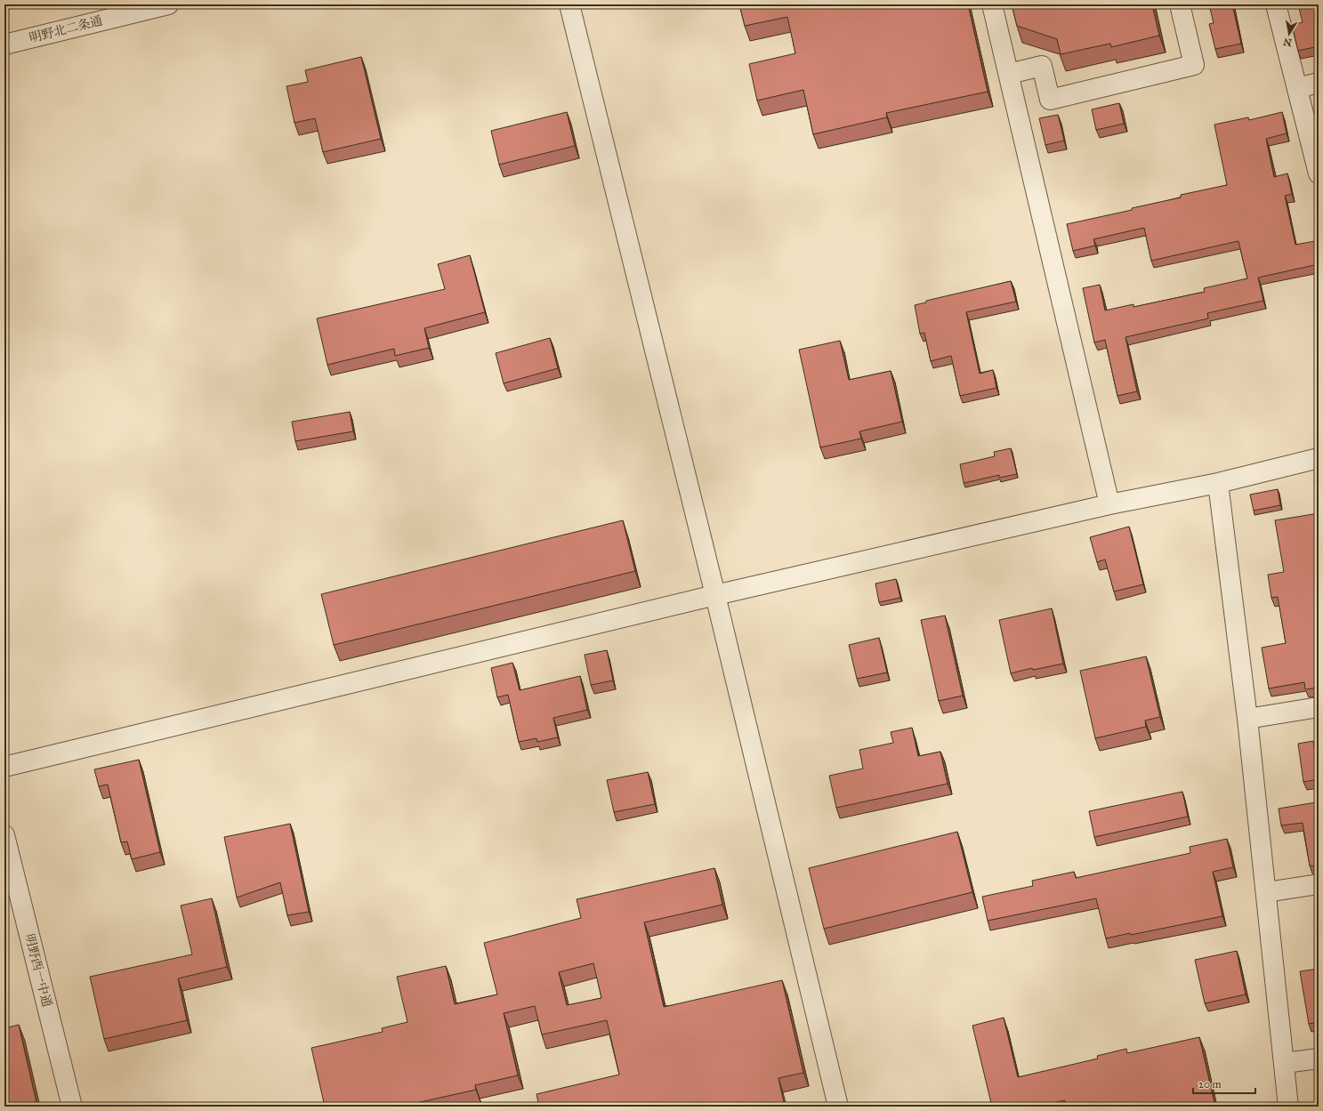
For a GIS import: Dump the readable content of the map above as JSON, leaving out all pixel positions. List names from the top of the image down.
{
  "streets": {
    "street": ["明野北二条通", "明野西一中通"]
  },
  "scale_bar": "20 m",
  "north": "bottom"
}
